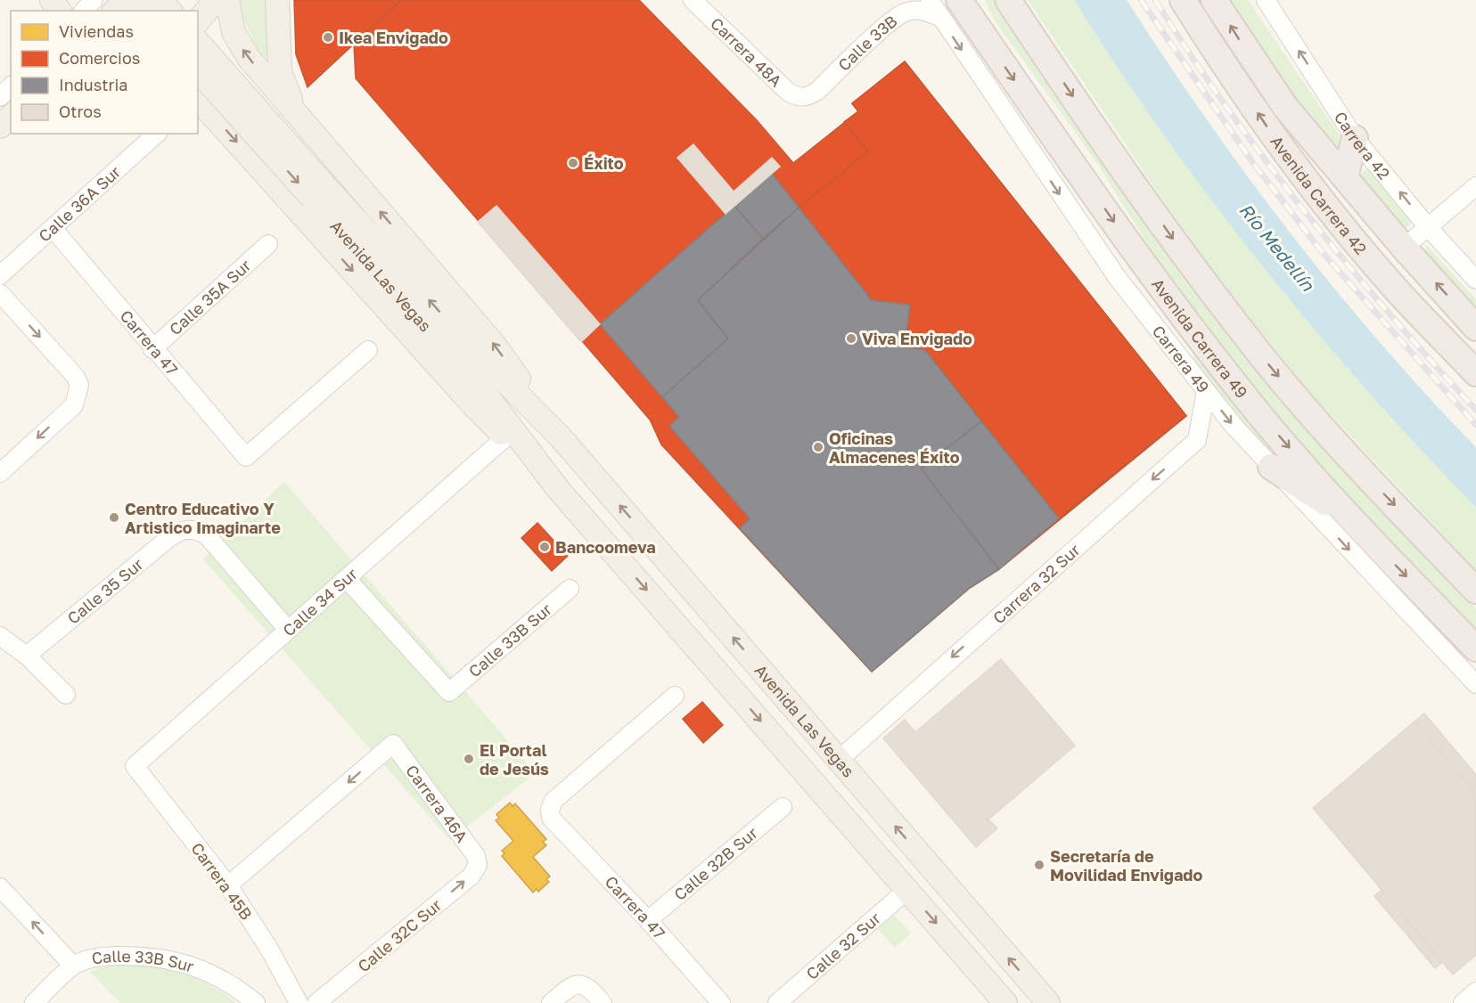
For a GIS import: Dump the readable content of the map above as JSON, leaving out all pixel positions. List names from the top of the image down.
{
  "streets": {
    "highway": ["Avenida Carrera 42", "Avenida Carrera 49"],
    "main road": ["Avenida Las Vegas"],
    "street": [
      "Calle 33B",
      "Carrera 48A",
      "Carrera 42",
      "Calle 36A Sur",
      "Calle 35A Sur",
      "Carrera 47",
      "Carrera 49",
      "Carrera 32 Sur",
      "Calle 35 Sur",
      "Calle 34 Sur",
      "Calle 33B Sur",
      "Carrera 46A",
      "Calle 32B Sur",
      "Carrera 45B",
      "Calle 32C Sur",
      "Calle 32 Sur"
    ]
  },
  "crossings": [
    ["Calle 33B", "Carrera 48A"],
    ["Calle 33B", "Carrera 49"],
    ["Calle 36A Sur", "Carrera 47"],
    ["Avenida Las Vegas", "Carrera 32 Sur"],
    ["Avenida Las Vegas", "Calle 34 Sur"],
    ["Avenida Las Vegas", "Calle 32 Sur"],
    ["Calle 35A Sur", "Carrera 47"],
    ["Carrera 47", "Calle 32B Sur"],
    ["Carrera 49", "Carrera 32 Sur"],
    ["Calle 35 Sur", "Calle 34 Sur"],
    ["Calle 34 Sur", "Calle 33B Sur"],
    ["Calle 34 Sur", "Carrera 45B"],
    ["Carrera 46A", "Carrera 45B"],
    ["Carrera 46A", "Calle 32C Sur"]
  ],
  "one_way": [
    "Carrera 42",
    "Carrera 49",
    "Carrera 32 Sur",
    "Calle 32C Sur"
  ],
  "water": ["Río Medellín"],
  "places": [
    "Ikea Envigado",
    "Éxito",
    "Viva Envigado",
    "Oficinas Almacenes Éxito",
    "Centro Educativo Y Artistico Imaginarte",
    "Bancoomeva",
    "El Portal de Jesús",
    "Secretaría de Movilidad Envigado"
  ],
  "legend": [
    "Viviendas",
    "Comercios",
    "Industria",
    "Otros"
  ]
}
